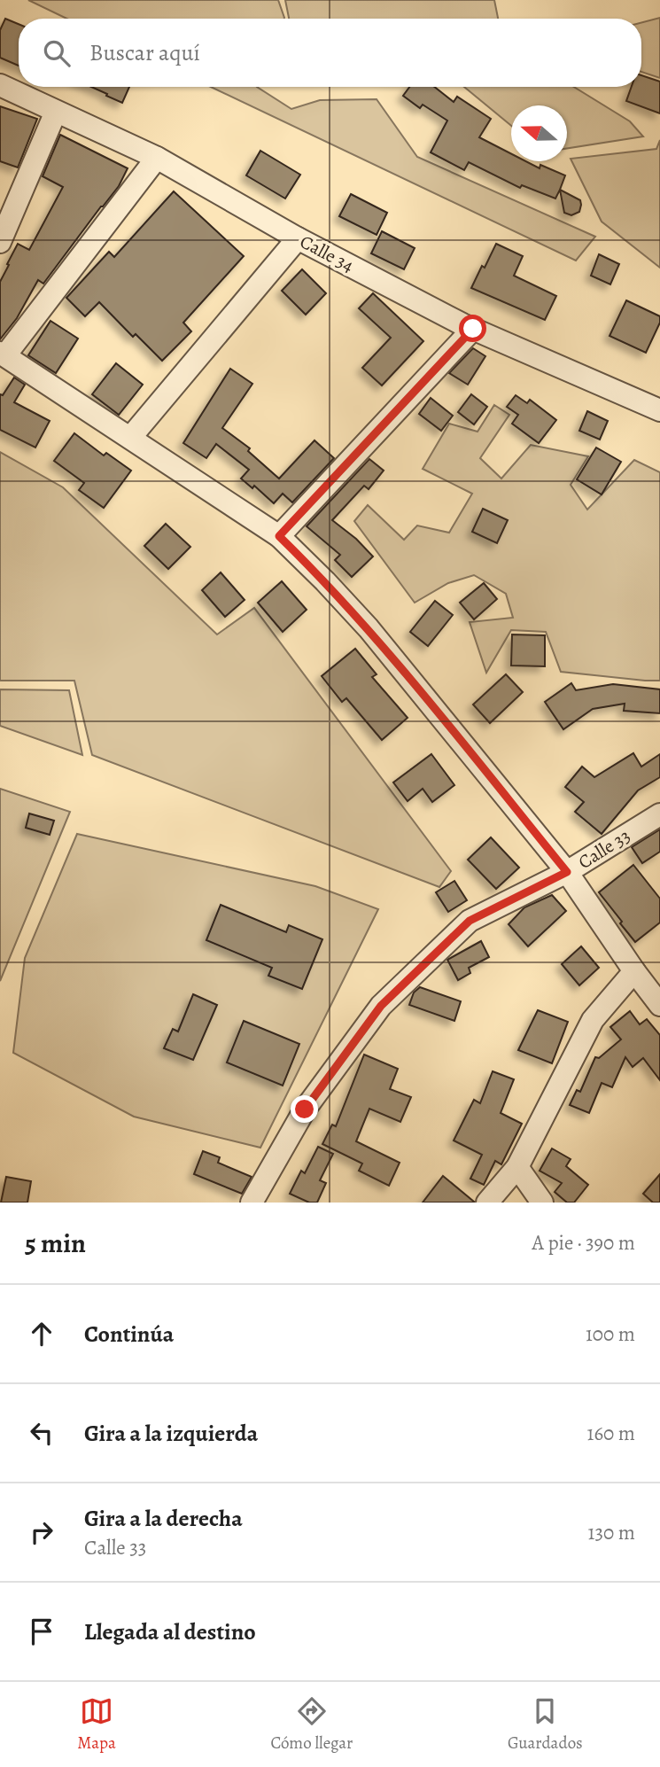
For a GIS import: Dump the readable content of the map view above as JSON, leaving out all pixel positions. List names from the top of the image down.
{
  "streets": {
    "street": ["Calle 34", "Calle 33"]
  },
  "north": "left",
  "page": {
    "search": "Buscar aquí",
    "heading": ["5 min", "A pie · 390 m"],
    "list": [
      ["Continúa", "100 m"],
      ["Gira a la izquierda", "160 m"],
      ["Gira a la derecha", "Calle 33", "130 m"],
      "Llegada al destino"
    ],
    "nav": ["Mapa", "Cómo llegar", "Guardados"]
  }
}
